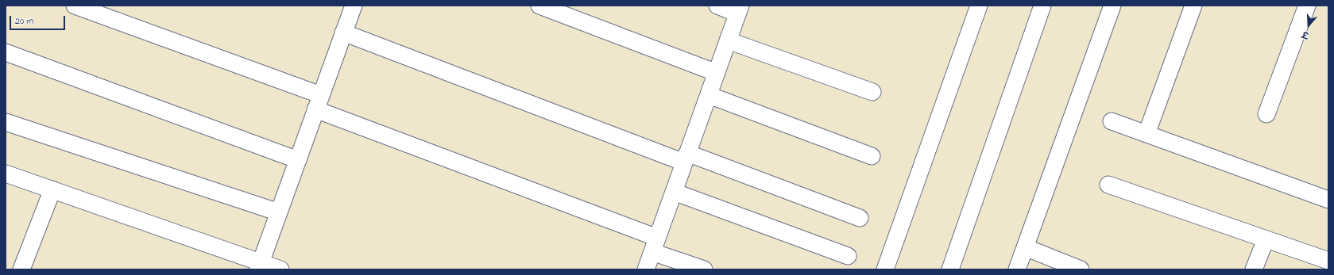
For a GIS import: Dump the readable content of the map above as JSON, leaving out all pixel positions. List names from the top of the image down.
{
  "scale_bar": "20 m",
  "north": "bottom"
}
